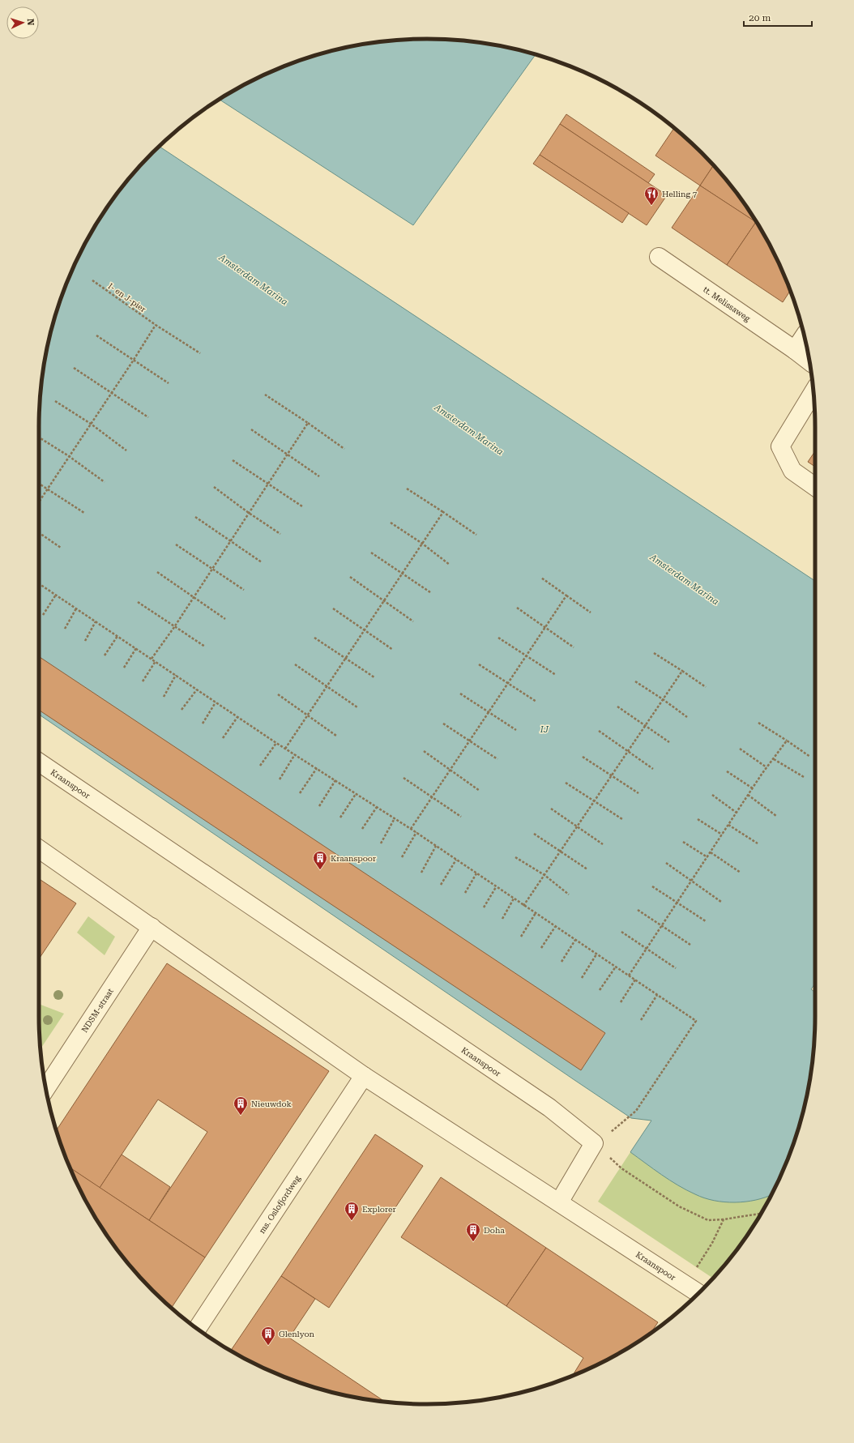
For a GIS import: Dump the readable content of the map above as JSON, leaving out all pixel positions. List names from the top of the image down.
{
  "streets": {
    "street": [
      "tt. Melissaweg",
      "Kraanspoor",
      "NDSM-straat",
      "ms. Oslofjordweg"
    ],
    "path": ["I- en J-pier"]
  },
  "crossings": [
    ["Kraanspoor", "NDSM-straat"],
    ["Kraanspoor", "ms. Oslofjordweg"]
  ],
  "water": ["Amsterdam Marina", "IJ"],
  "places": {
    "restaurant": ["Helling 7"],
    "building": [
      "Kraanspoor",
      "Nieuwdok",
      "Explorer",
      "Doha",
      "Glenlyon"
    ]
  },
  "scale_bar": "20 m",
  "north": "right"
}
